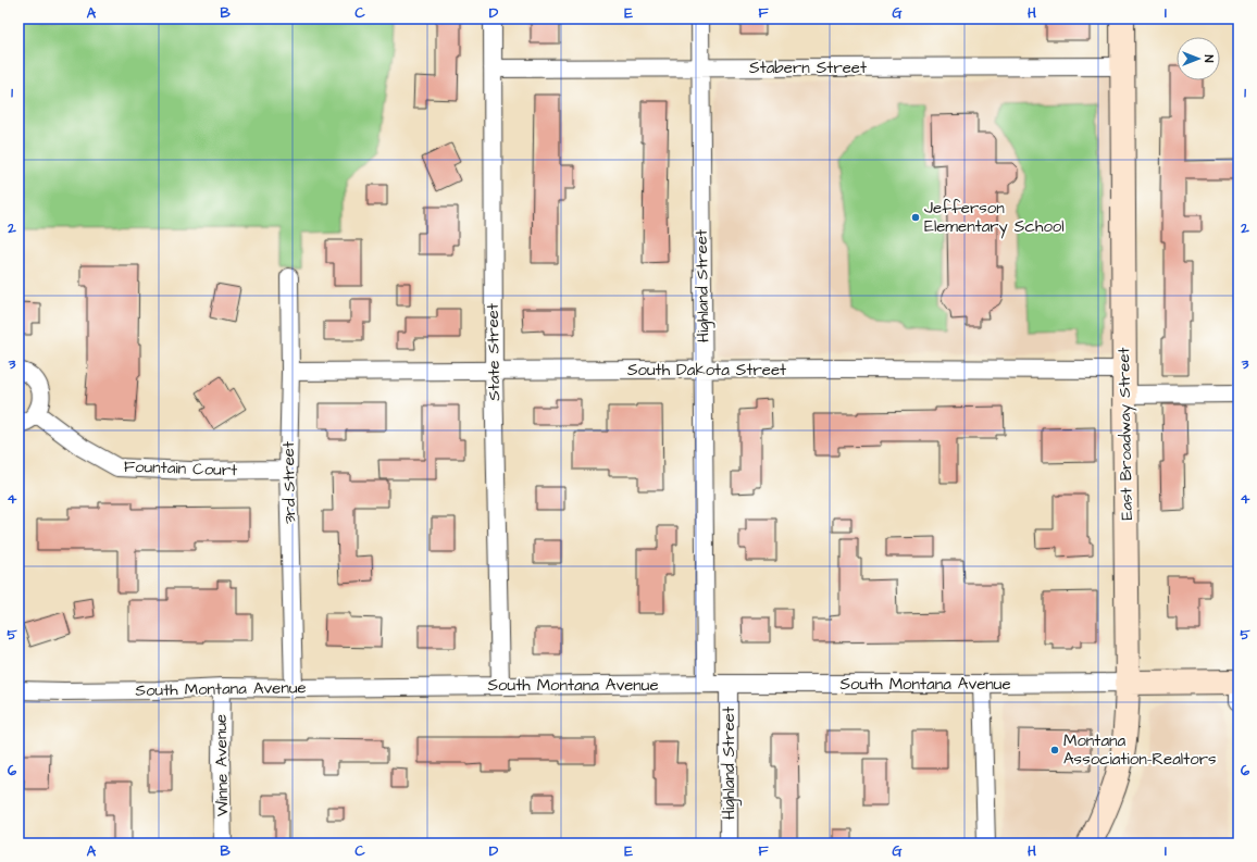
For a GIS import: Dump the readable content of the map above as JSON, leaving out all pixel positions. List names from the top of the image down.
{
  "streets": {
    "street": [
      "Stabern Street",
      "Highland Street",
      "State Street",
      "South Dakota Street",
      "East Broadway Street",
      "Fountain Court",
      "3rd Street",
      "South Montana Avenue",
      "Winne Avenue"
    ]
  },
  "crossings": [
    ["Stabern Street", "Highland Street"],
    ["Stabern Street", "State Street"],
    ["Stabern Street", "East Broadway Street"],
    ["Highland Street", "South Dakota Street"],
    ["Highland Street", "South Montana Avenue"],
    ["State Street", "South Dakota Street"],
    ["State Street", "South Montana Avenue"],
    ["South Dakota Street", "East Broadway Street"],
    ["South Dakota Street", "3rd Street"],
    ["East Broadway Street", "South Montana Avenue"],
    ["Fountain Court", "3rd Street"],
    ["3rd Street", "South Montana Avenue"],
    ["South Montana Avenue", "Winne Avenue"]
  ],
  "places": ["Jefferson Elementary School", "Montana Association-Realtors"],
  "north": "right",
  "grid": {
    "columns": [
      "A",
      "B",
      "C",
      "D",
      "E",
      "F",
      "G",
      "H",
      "I"
    ],
    "rows": [
      "1",
      "2",
      "3",
      "4",
      "5",
      "6"
    ]
  }
}
